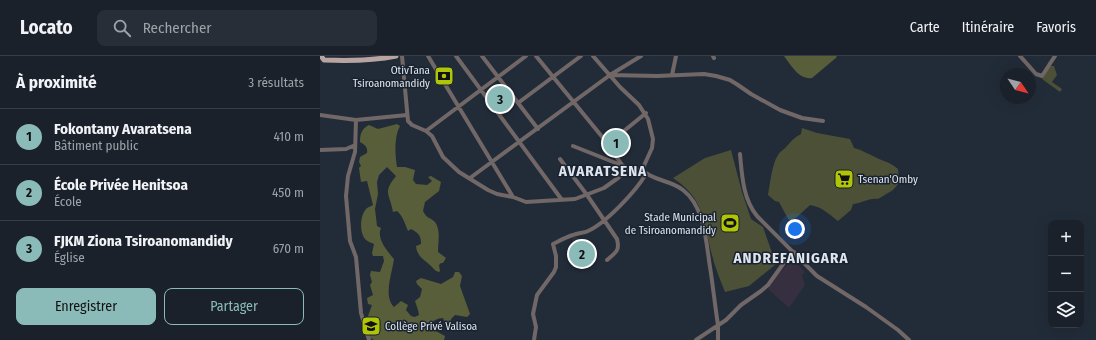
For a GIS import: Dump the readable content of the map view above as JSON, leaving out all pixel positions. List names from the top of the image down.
{
  "districts": ["AVARATSENA", "ANDREFANIGARA"],
  "places": {
    "bank": ["OtivTana Tsiroanomandidy"],
    "supermarket": ["Tsenan'Omby"],
    "sports": ["Stade Municipal de Tsiroanomandidy"],
    "school or university": ["Collège Privé Valisoa"]
  },
  "north": "bottom right",
  "page": {
    "header": "Locato",
    "search": "Rechercher",
    "nav": ["Carte", "Itinéraire", "Favoris"],
    "heading": ["À proximité", "3 résultats"],
    "pins": ["3", "1", "2"],
    "list": [
      {
        "mark": "1",
        "name": "Fokontany Avaratsena",
        "note": "Bâtiment public",
        "value": "410 m"
      },
      {
        "mark": "2",
        "name": "École Privée Henitsoa",
        "note": "École",
        "value": "450 m"
      },
      {
        "mark": "3",
        "name": "FJKM Ziona Tsiroanomandidy",
        "note": "Église",
        "value": "670 m"
      }
    ],
    "map_buttons": ["+", "−"],
    "buttons": ["Enregistrer", "Partager"]
  }
}
